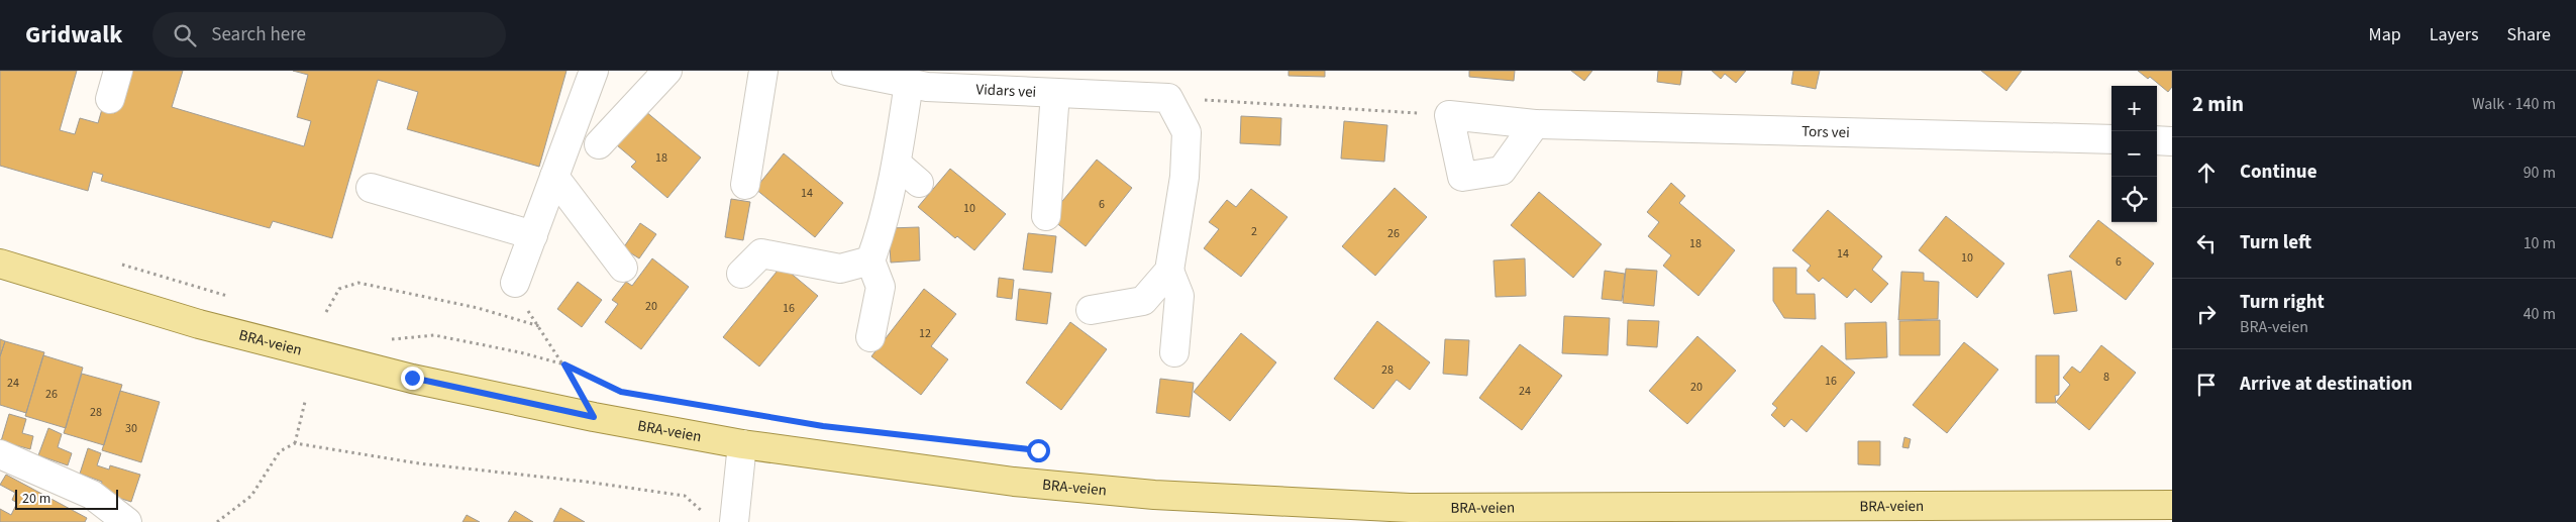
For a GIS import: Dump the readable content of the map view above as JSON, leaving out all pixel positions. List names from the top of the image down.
{
  "streets": {
    "main road": ["BRA-veien"],
    "street": ["Vidars vei", "Tors vei"]
  },
  "house_numbers": [
    "18",
    "14",
    "6",
    "10",
    "2",
    "26",
    "18",
    "14",
    "10",
    "6",
    "20",
    "16",
    "12",
    "28",
    "8",
    "16",
    "24",
    "20",
    "24",
    "26",
    "28",
    "30"
  ],
  "scale_bar": "20 m",
  "page": {
    "header": "Gridwalk",
    "search": "Search here",
    "nav": ["Map", "Layers", "Share"],
    "heading": ["2 min", "Walk · 140 m"],
    "map_buttons": ["+", "−"],
    "list": [
      ["Continue", "90 m"],
      ["Turn left", "10 m"],
      ["Turn right", "BRA-veien", "40 m"],
      "Arrive at destination"
    ],
    "scale": "20 m"
  }
}
